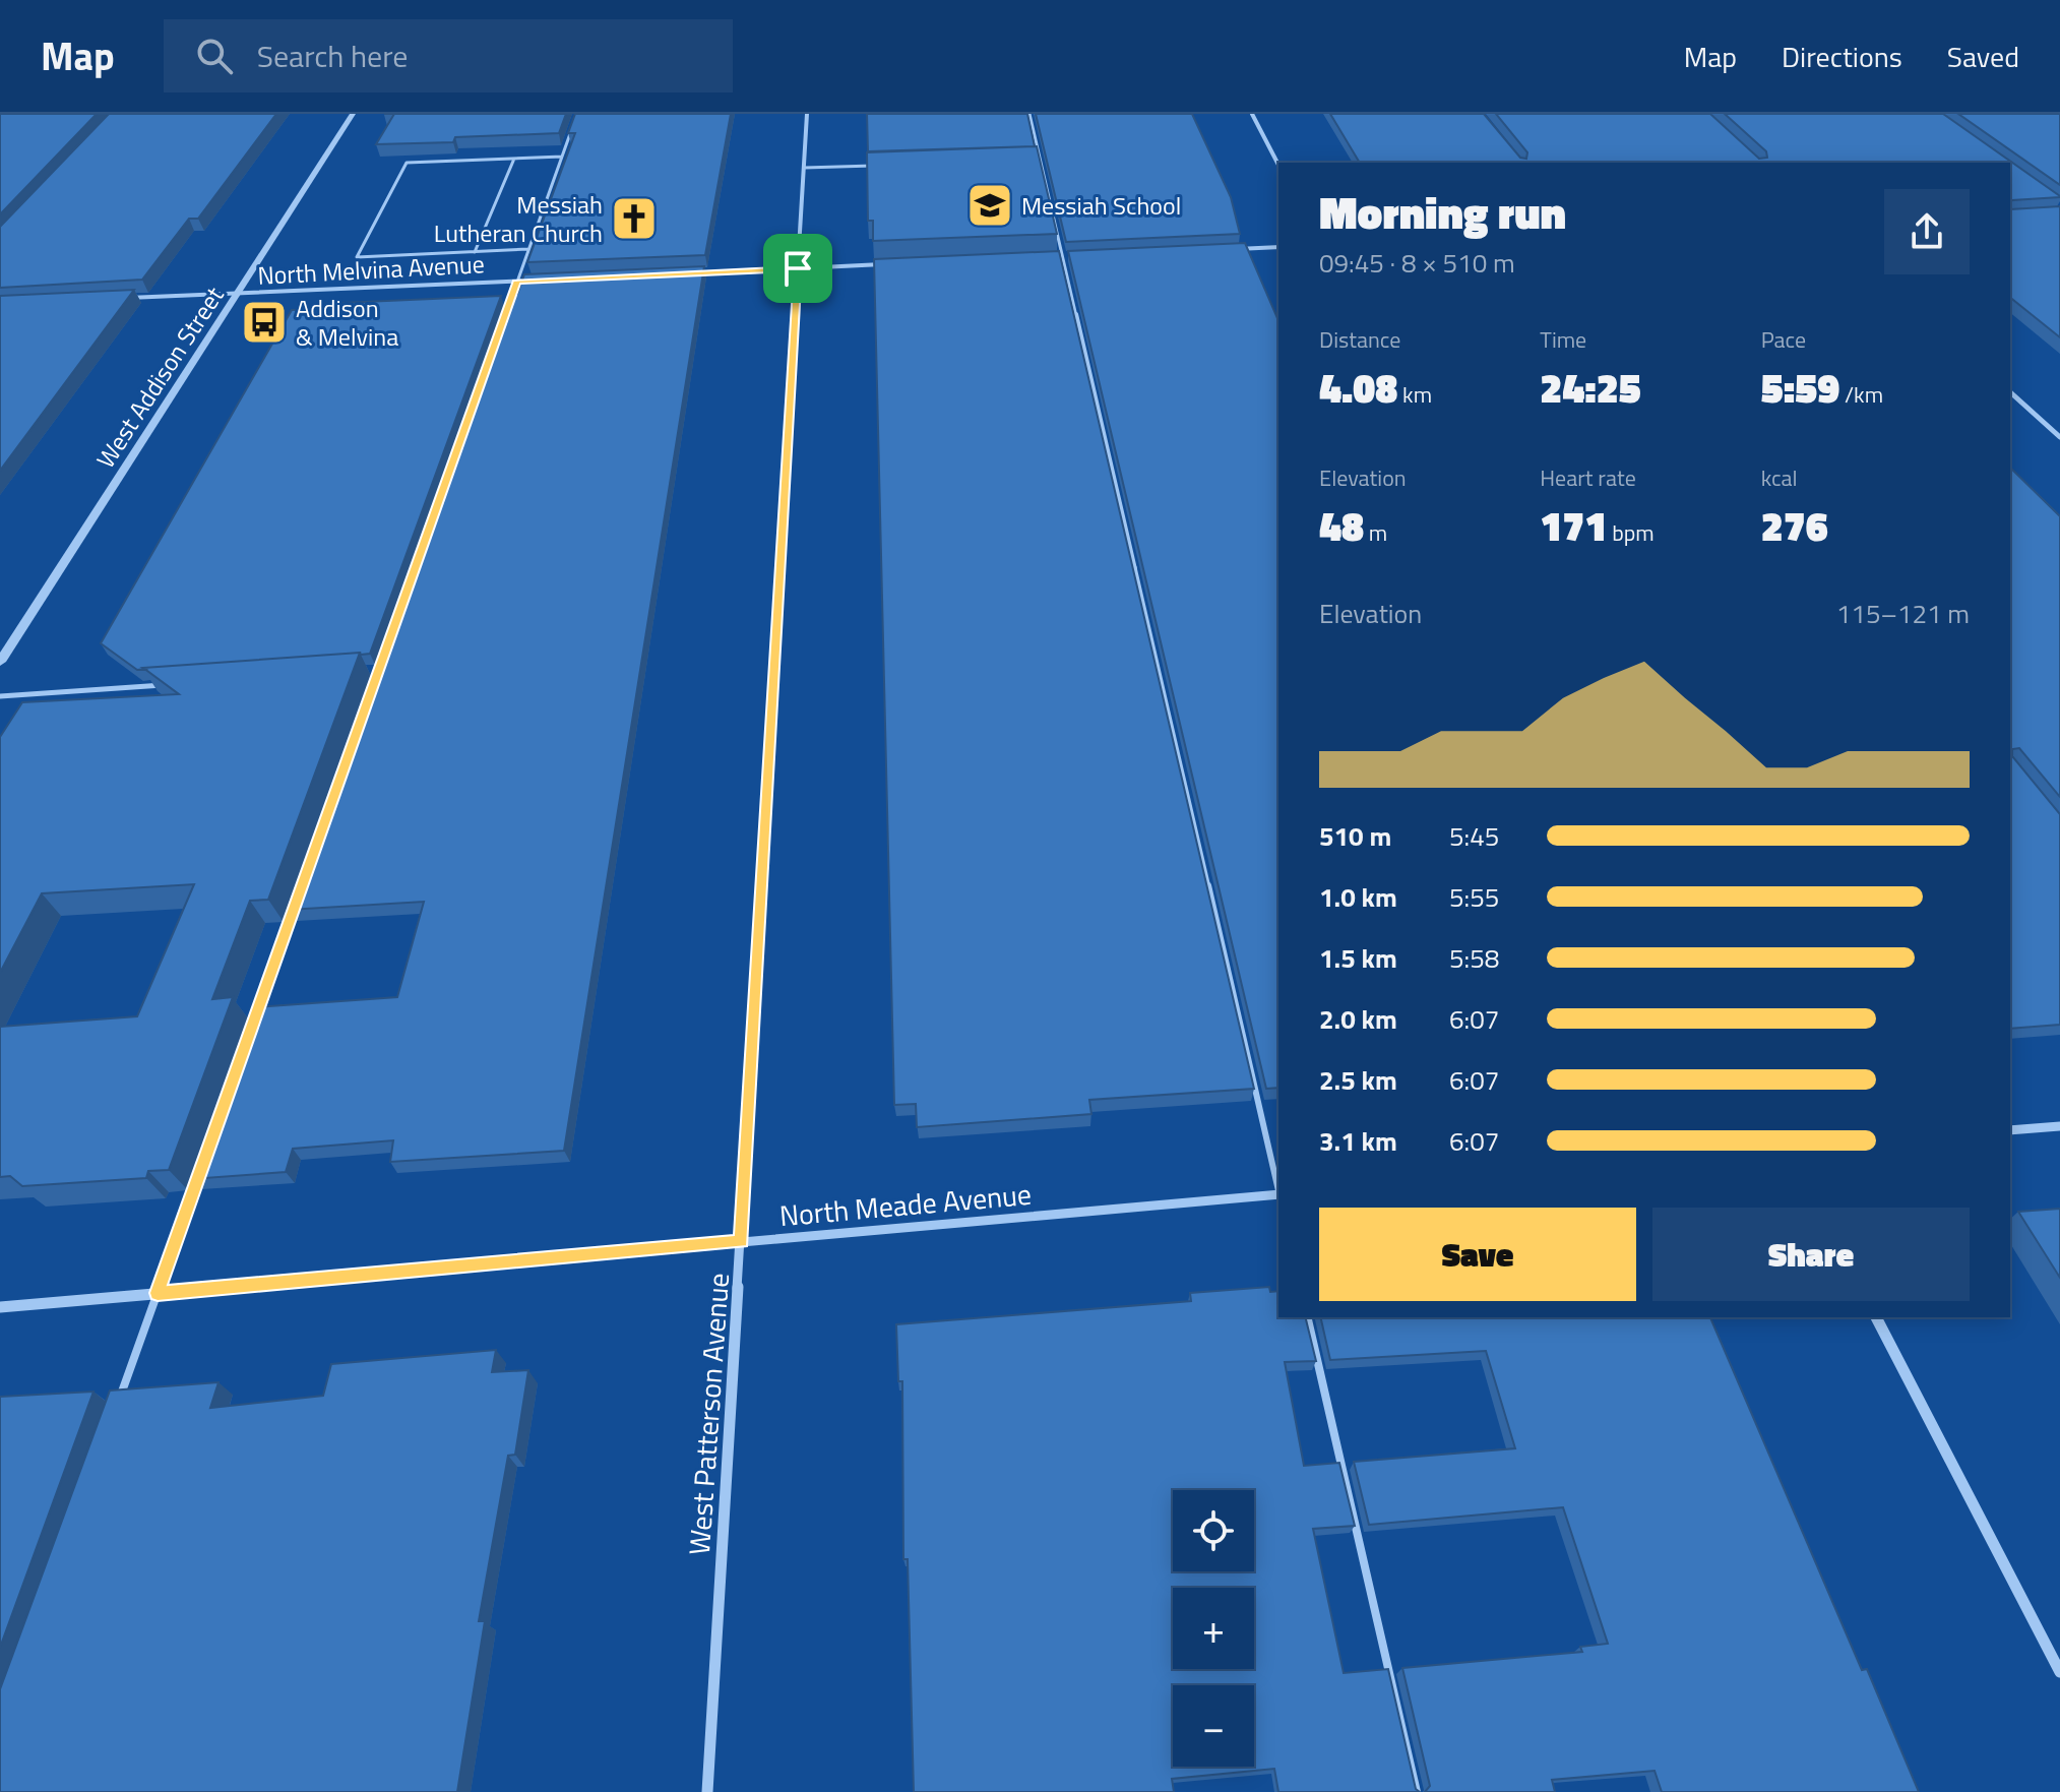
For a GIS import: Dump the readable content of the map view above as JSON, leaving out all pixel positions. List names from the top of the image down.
{
  "streets": {
    "street": [
      "North Melvina Avenue",
      "West Addison Street",
      "North Meade Avenue",
      "West Patterson Avenue"
    ]
  },
  "crossings": [
    ["North Melvina Avenue", "West Addison Street"],
    ["North Meade Avenue", "West Patterson Avenue"]
  ],
  "places": {
    "school or university": ["Messiah School"],
    "church": ["Messiah Lutheran Church"],
    "bus stop": ["Addison & Melvina"]
  },
  "page": {
    "header": "Map",
    "search": "Search here",
    "nav": ["Map", "Directions", "Saved"],
    "heading": ["Morning run", "09:45 · 8 × 510 m"],
    "stats": [
      ["Distance", "4.08 km"],
      ["Time", "24:25"],
      ["Pace", "5:59 /km"],
      ["Elevation", "48 m"],
      ["Heart rate", "171 bpm"],
      ["kcal", "276"]
    ],
    "chart": ["Elevation", "115–121 m"],
    "list": [
      {
        "name": "510 m",
        "note": "5:45"
      },
      {
        "name": "1.0 km",
        "note": "5:55"
      },
      {
        "name": "1.5 km",
        "note": "5:58"
      },
      {
        "name": "2.0 km",
        "note": "6:07"
      },
      {
        "name": "2.5 km",
        "note": "6:07"
      },
      {
        "name": "3.1 km",
        "note": "6:07"
      }
    ],
    "buttons": ["Save", "Share"],
    "map_buttons": ["+", "−"]
  }
}
